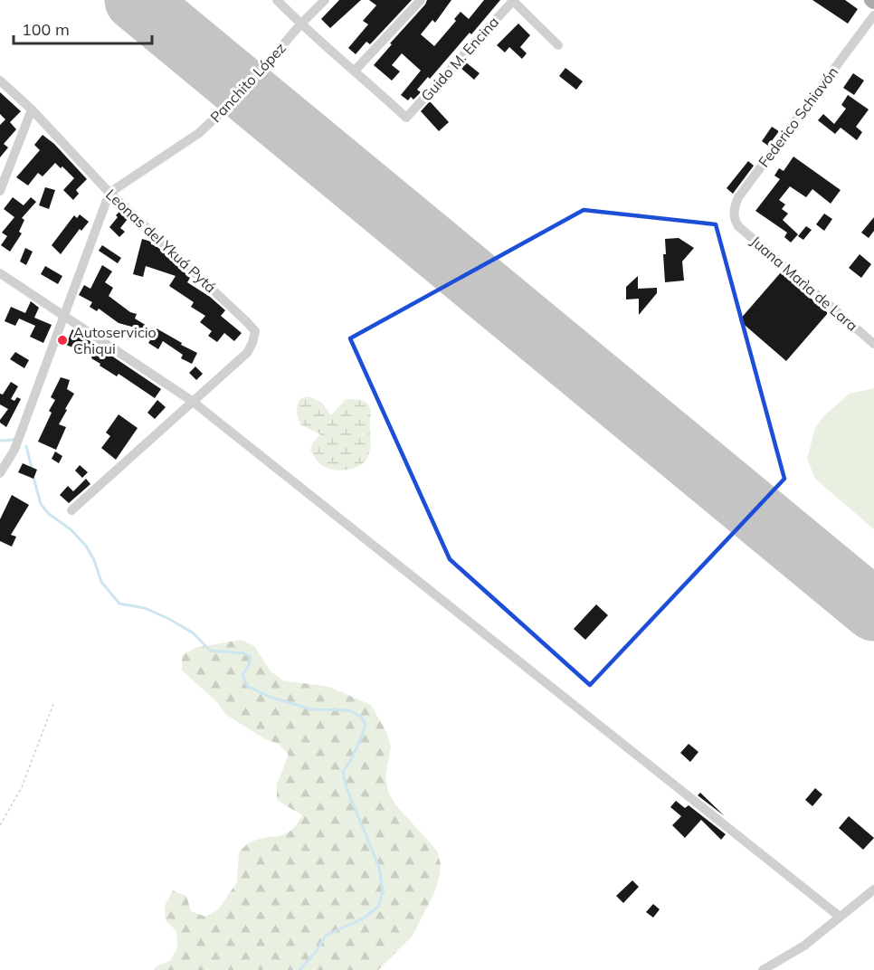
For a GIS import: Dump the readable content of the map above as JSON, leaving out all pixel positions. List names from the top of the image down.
{
  "streets": {
    "street": [
      "Guido M. Encina",
      "Panchito López",
      "Federico Schiavón",
      "Leonas del Ykuá Pytá",
      "Juana Marìa de Lara"
    ]
  },
  "crossings": [
    ["Panchito López", "Leonas del Ykuá Pytá"],
    ["Federico Schiavón", "Juana Marìa de Lara"]
  ],
  "places": ["Autoservicio Chiqui"],
  "scale_bar": "100 m"
}
